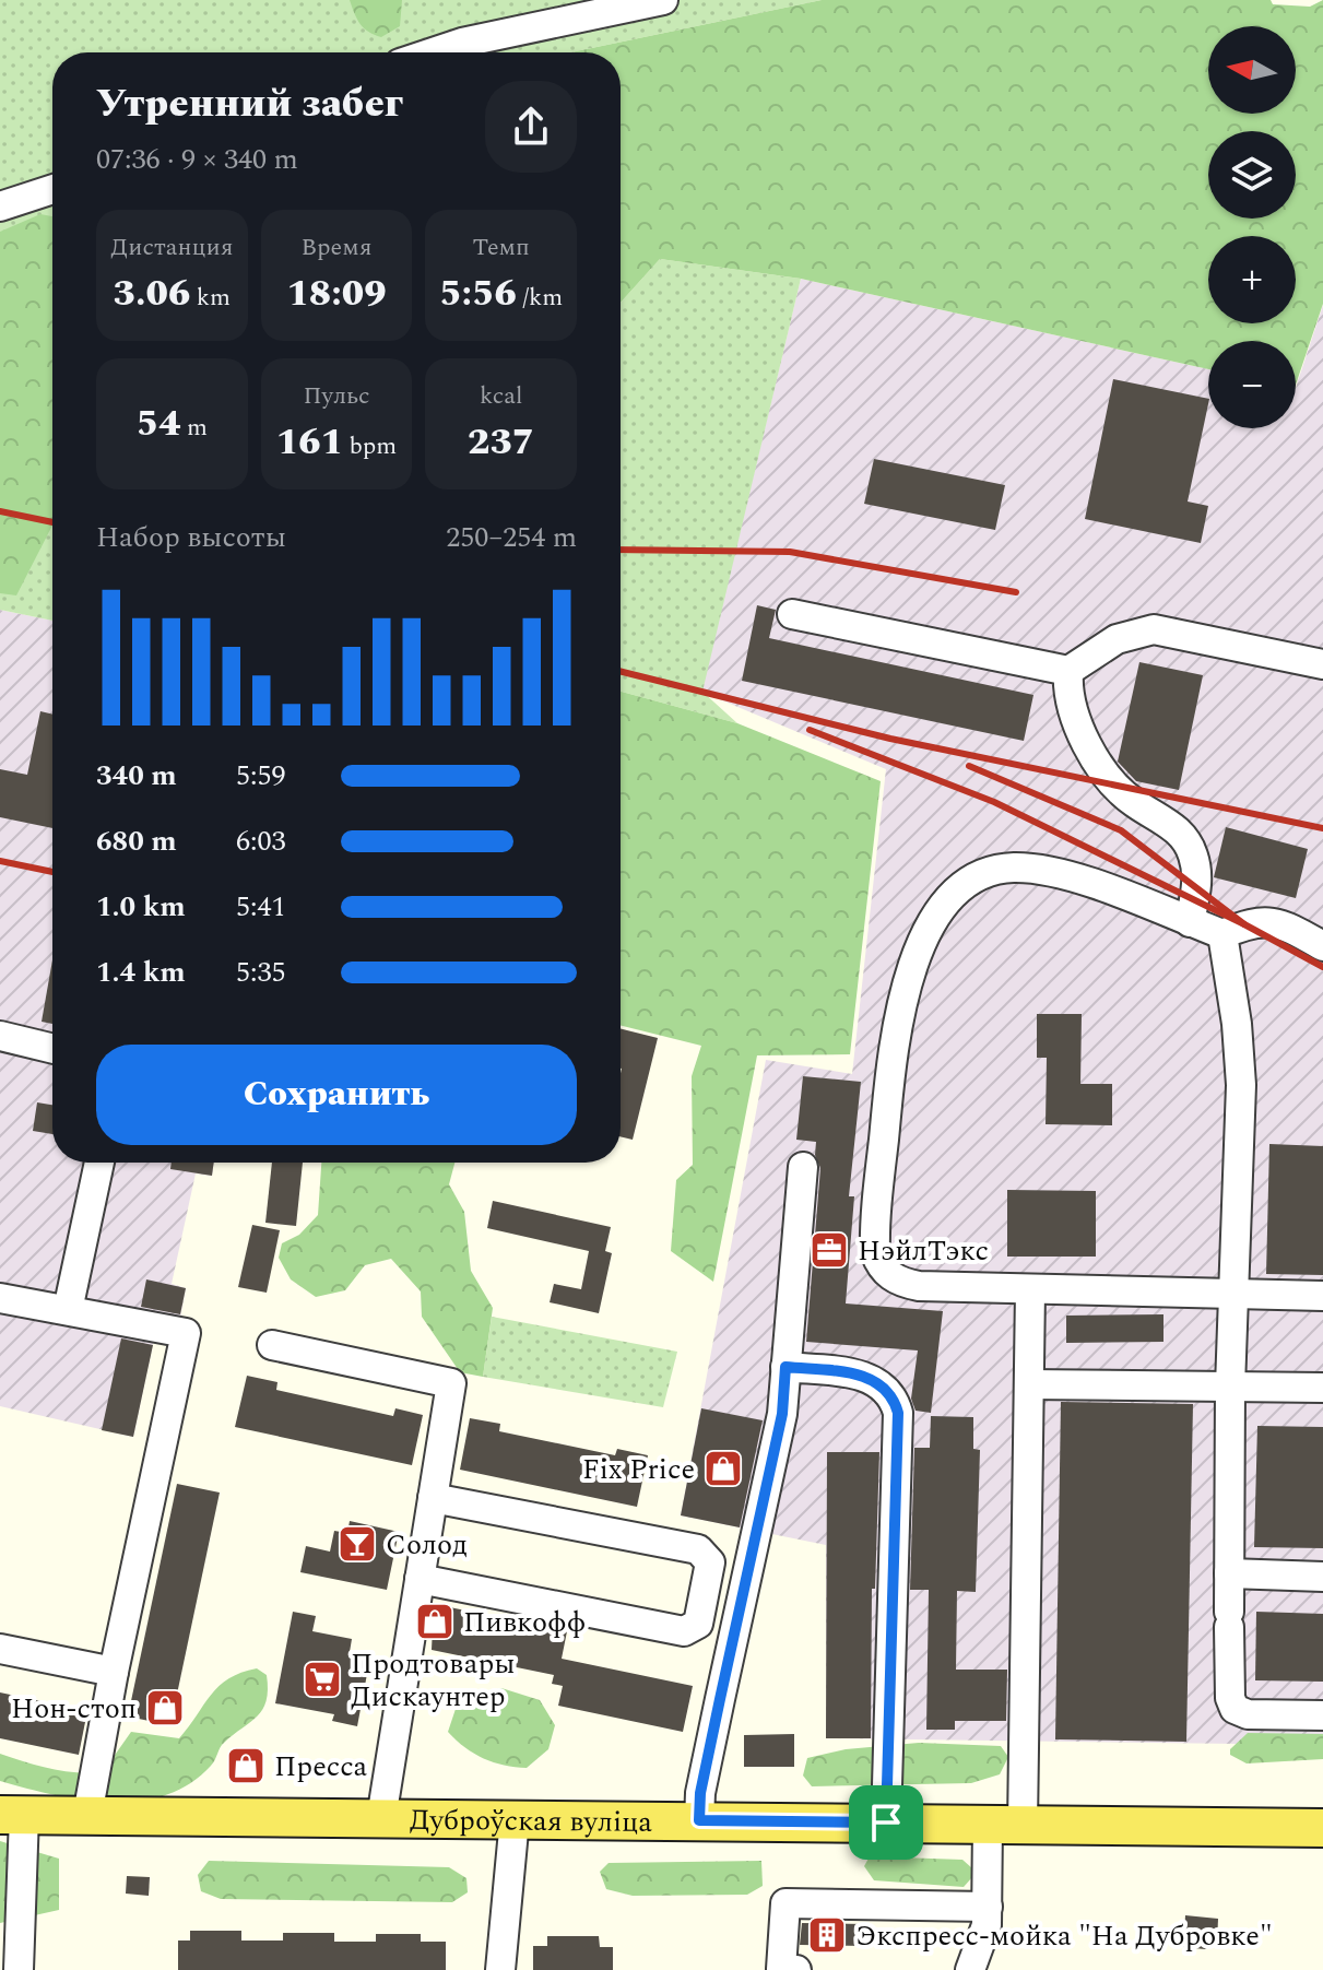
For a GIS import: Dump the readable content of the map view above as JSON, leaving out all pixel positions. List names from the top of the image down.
{
  "streets": {
    "main road": ["Дуброўская вуліца"]
  },
  "places": {
    "office": ["НэйлТэкс"],
    "shop": [
      "Fix Price",
      "Пивкофф",
      "Нон-стоп",
      "Пресса"
    ],
    "bar": ["Солод"],
    "supermarket": ["Продтовары Дискаунтер"],
    "building": ["Экспресс-мойка \"На Дубровке\""]
  },
  "north": "left",
  "page": {
    "map_buttons": ["+", "−"],
    "heading": ["Утренний забег", "07:36 · 9 × 340 m"],
    "stats": [
      ["Дистанция", "3.06 km"],
      ["Время", "18:09"],
      ["Темп", "5:56 /km"],
      ["54 m"],
      ["Пульс", "161 bpm"],
      ["kcal", "237"]
    ],
    "chart": ["Набор высоты", "250–254 m"],
    "list": [
      {
        "name": "340 m",
        "note": "5:59"
      },
      {
        "name": "680 m",
        "note": "6:03"
      },
      {
        "name": "1.0 km",
        "note": "5:41"
      },
      {
        "name": "1.4 km",
        "note": "5:35"
      }
    ],
    "buttons": "Сохранить"
  }
}
